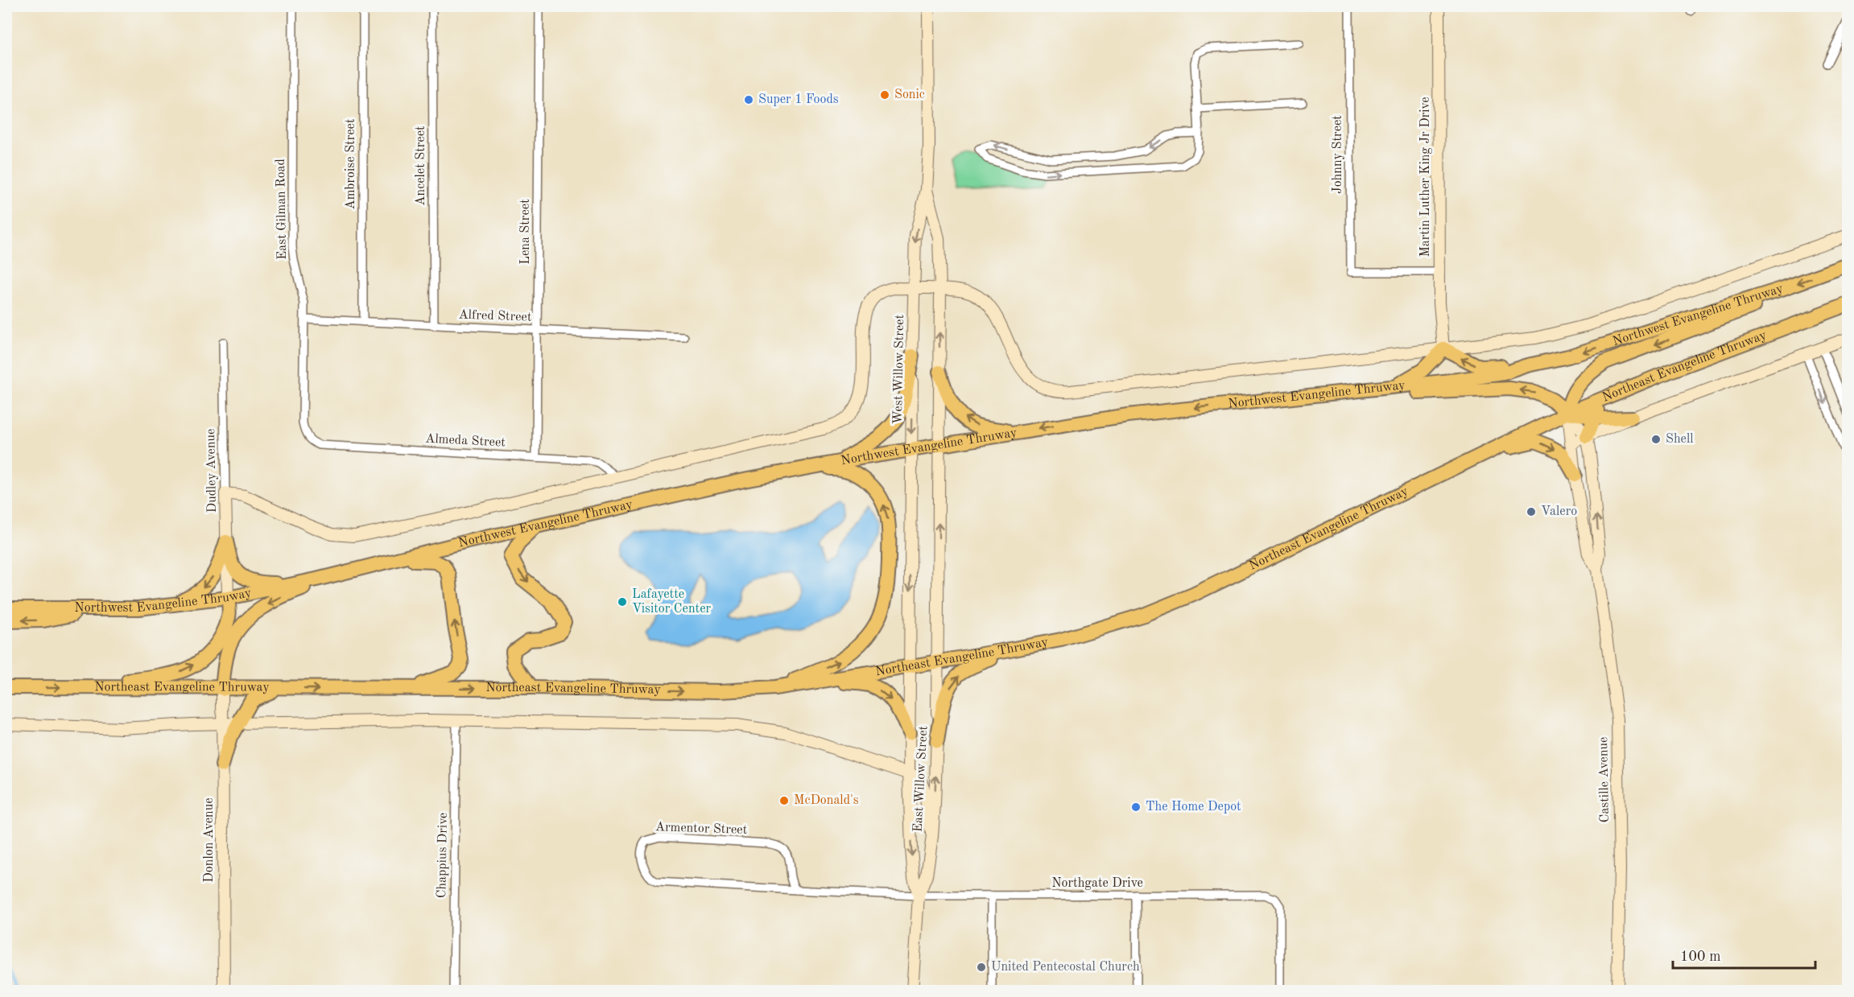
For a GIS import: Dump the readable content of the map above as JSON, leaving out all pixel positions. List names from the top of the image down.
{
  "streets": {
    "highway": ["Northwest Evangeline Thruway", "Northeast Evangeline Thruway"],
    "street": [
      "Johnny Street",
      "Ambroise Street",
      "Ancelet Street",
      "Martin Luther King Jr Drive",
      "East Gilman Road",
      "Lena Street",
      "Alfred Street",
      "West Willow Street",
      "Almeda Street",
      "Dudley Avenue",
      "East Willow Street",
      "Castille Avenue",
      "Armentor Street",
      "Donlon Avenue",
      "Chappius Drive",
      "Northgate Drive"
    ]
  },
  "crossings": [
    ["Johnny Street", "Martin Luther King Jr Drive"],
    ["Ambroise Street", "Alfred Street"],
    ["Ancelet Street", "Alfred Street"],
    ["Martin Luther King Jr Drive", "Northwest Evangeline Thruway"],
    ["East Gilman Road", "Alfred Street"],
    ["East Gilman Road", "Almeda Street"],
    ["Lena Street", "Alfred Street"],
    ["Lena Street", "Almeda Street"],
    ["Northwest Evangeline Thruway", "West Willow Street"],
    ["Northwest Evangeline Thruway", "Almeda Street"],
    ["Northwest Evangeline Thruway", "Dudley Avenue"],
    ["Northeast Evangeline Thruway", "West Willow Street"],
    ["Northeast Evangeline Thruway", "East Willow Street"],
    ["Northeast Evangeline Thruway", "Castille Avenue"],
    ["Northeast Evangeline Thruway", "Donlon Avenue"],
    ["West Willow Street", "East Willow Street"],
    ["East Willow Street", "Armentor Street"],
    ["East Willow Street", "Northgate Drive"],
    ["Armentor Street", "Northgate Drive"]
  ],
  "places": [
    "Sonic",
    "Super 1 Foods",
    "Shell",
    "Valero",
    "Lafayette Visitor Center",
    "McDonald's",
    "The Home Depot",
    "United Pentecostal Church"
  ],
  "scale_bar": "100 m"
}
